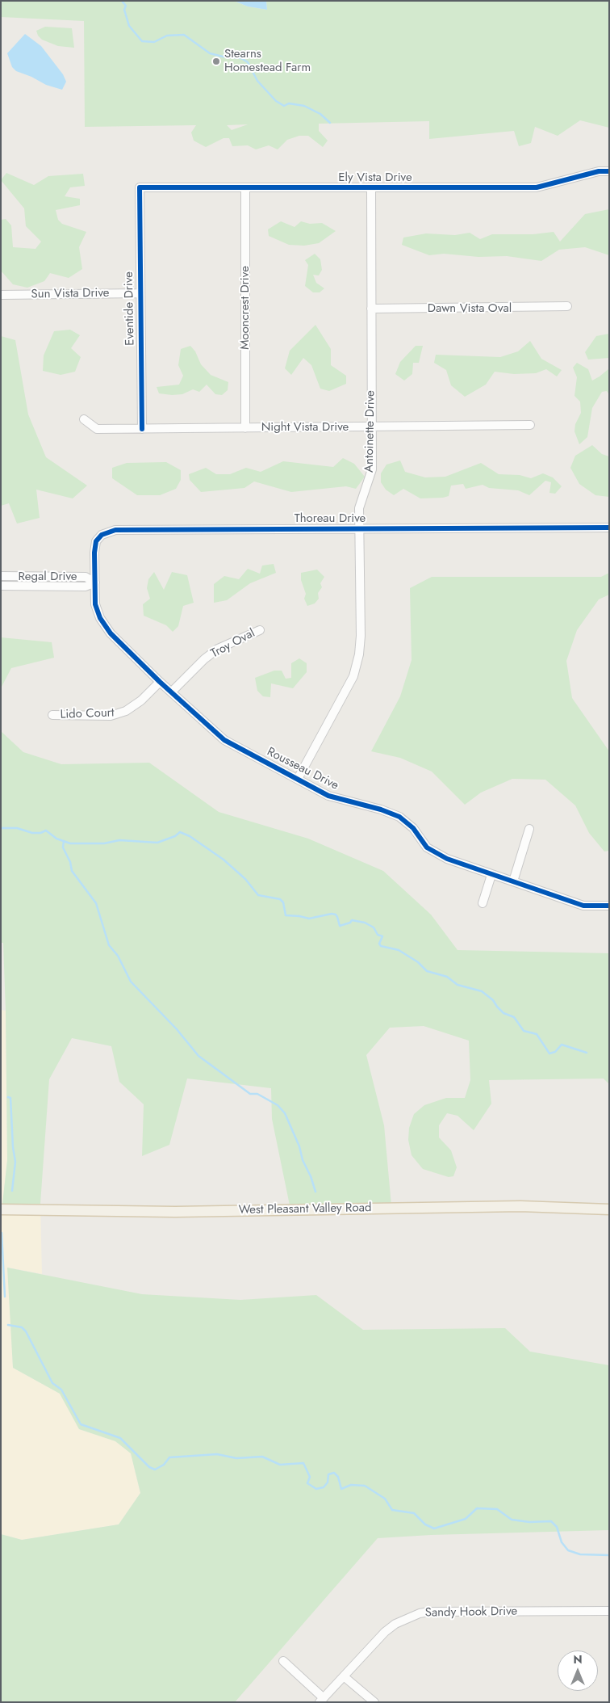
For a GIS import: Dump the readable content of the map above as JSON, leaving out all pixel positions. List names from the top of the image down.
{
  "streets": {
    "main road": ["West Pleasant Valley Road"],
    "street": [
      "Ely Vista Drive",
      "Sun Vista Drive",
      "Mooncrest Drive",
      "Eventide Drive",
      "Dawn Vista Oval",
      "Night Vista Drive",
      "Antoinette Drive",
      "Thoreau Drive",
      "Regal Drive",
      "Troy Oval",
      "Lido Court",
      "Rousseau Drive",
      "Sandy Hook Drive"
    ]
  },
  "crossings": [
    ["Ely Vista Drive", "Mooncrest Drive"],
    ["Ely Vista Drive", "Eventide Drive"],
    ["Ely Vista Drive", "Antoinette Drive"],
    ["Sun Vista Drive", "Eventide Drive"],
    ["Mooncrest Drive", "Night Vista Drive"],
    ["Eventide Drive", "Night Vista Drive"],
    ["Dawn Vista Oval", "Antoinette Drive"],
    ["Night Vista Drive", "Antoinette Drive"],
    ["Antoinette Drive", "Thoreau Drive"],
    ["Antoinette Drive", "Rousseau Drive"],
    ["Thoreau Drive", "Regal Drive"],
    ["Thoreau Drive", "Rousseau Drive"],
    ["Regal Drive", "Rousseau Drive"],
    ["Troy Oval", "Rousseau Drive"],
    ["Lido Court", "Rousseau Drive"]
  ],
  "places": ["Stearns Homestead Farm"],
  "north": "top"
}
